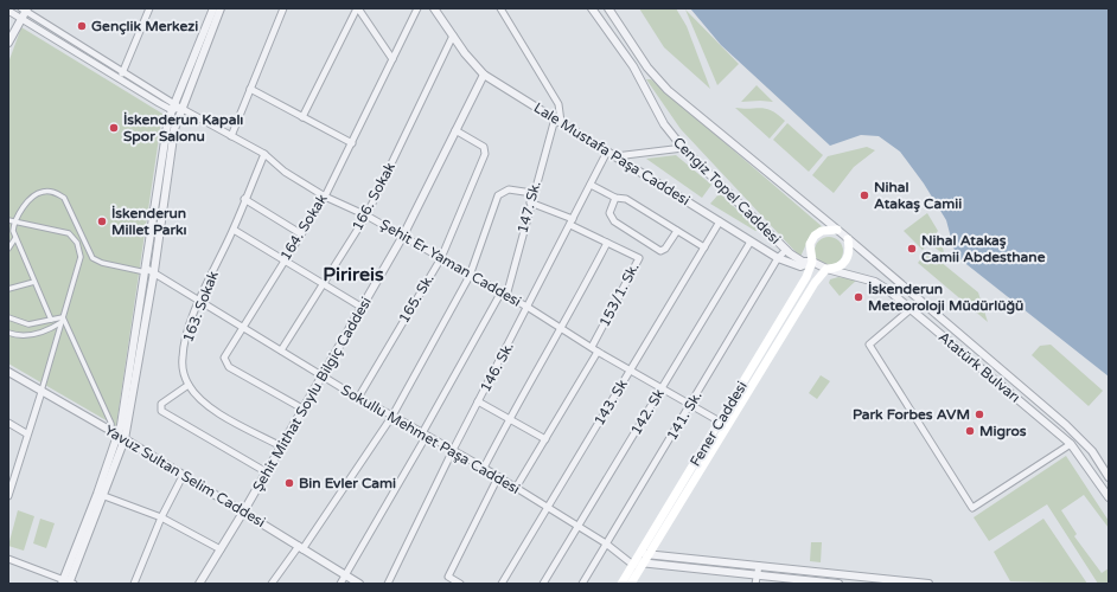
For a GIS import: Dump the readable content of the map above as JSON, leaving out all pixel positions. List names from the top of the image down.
{
  "streets": {
    "main road": ["Fener Caddesi"],
    "street": [
      "Lale Mustafa Paşa Caddesi",
      "Cengiz Topel Caddesi",
      "166. Sokak",
      "147. Sk.",
      "164. Sokak",
      "Şehit Er Yaman Caddesi",
      "153/1. Sk.",
      "165. Sk.",
      "163. Sokak",
      "146. Sk.",
      "Atatürk Bulvarı",
      "Şehit Mithat Soylu Bilgiç Caddesi",
      "143. Sk",
      "142. Sk",
      "141. Sk.",
      "Sokullu Mehmet Paşa Caddesi",
      "Yavuz Sultan Selim Caddesi"
    ]
  },
  "crossings": [
    ["Lale Mustafa Paşa Caddesi", "Cengiz Topel Caddesi"],
    ["Lale Mustafa Paşa Caddesi", "166. Sokak"],
    ["Lale Mustafa Paşa Caddesi", "147. Sk."],
    ["Lale Mustafa Paşa Caddesi", "146. Sk."],
    ["Lale Mustafa Paşa Caddesi", "Atatürk Bulvarı"],
    ["Lale Mustafa Paşa Caddesi", "Şehit Mithat Soylu Bilgiç Caddesi"],
    ["Lale Mustafa Paşa Caddesi", "143. Sk"],
    ["Lale Mustafa Paşa Caddesi", "142. Sk"],
    ["Lale Mustafa Paşa Caddesi", "141. Sk."],
    ["Lale Mustafa Paşa Caddesi", "Fener Caddesi"],
    ["Cengiz Topel Caddesi", "Atatürk Bulvarı"],
    ["Cengiz Topel Caddesi", "141. Sk."],
    ["Cengiz Topel Caddesi", "Fener Caddesi"],
    ["166. Sokak", "Şehit Er Yaman Caddesi"],
    ["166. Sokak", "Sokullu Mehmet Paşa Caddesi"],
    ["147. Sk.", "Şehit Er Yaman Caddesi"],
    ["147. Sk.", "153/1. Sk."],
    ["147. Sk.", "Sokullu Mehmet Paşa Caddesi"],
    ["147. Sk.", "Yavuz Sultan Selim Caddesi"],
    ["164. Sokak", "Şehit Er Yaman Caddesi"],
    ["164. Sokak", "Şehit Mithat Soylu Bilgiç Caddesi"],
    ["164. Sokak", "Sokullu Mehmet Paşa Caddesi"],
    ["Şehit Er Yaman Caddesi", "153/1. Sk."],
    ["Şehit Er Yaman Caddesi", "165. Sk."],
    ["Şehit Er Yaman Caddesi", "163. Sokak"],
    ["Şehit Er Yaman Caddesi", "146. Sk."],
    ["Şehit Er Yaman Caddesi", "Şehit Mithat Soylu Bilgiç Caddesi"],
    ["Şehit Er Yaman Caddesi", "143. Sk"],
    ["Şehit Er Yaman Caddesi", "142. Sk"],
    ["Şehit Er Yaman Caddesi", "141. Sk."],
    ["Şehit Er Yaman Caddesi", "Fener Caddesi"],
    ["153/1. Sk.", "146. Sk."],
    ["165. Sk.", "Şehit Mithat Soylu Bilgiç Caddesi"],
    ["165. Sk.", "Sokullu Mehmet Paşa Caddesi"],
    ["163. Sokak", "Sokullu Mehmet Paşa Caddesi"],
    ["146. Sk.", "Sokullu Mehmet Paşa Caddesi"],
    ["Atatürk Bulvarı", "Fener Caddesi"],
    ["Şehit Mithat Soylu Bilgiç Caddesi", "Sokullu Mehmet Paşa Caddesi"],
    ["Şehit Mithat Soylu Bilgiç Caddesi", "Yavuz Sultan Selim Caddesi"],
    ["143. Sk", "Sokullu Mehmet Paşa Caddesi"],
    ["142. Sk", "Sokullu Mehmet Paşa Caddesi"],
    ["141. Sk.", "Sokullu Mehmet Paşa Caddesi"],
    ["Fener Caddesi", "Sokullu Mehmet Paşa Caddesi"]
  ],
  "districts": ["Pirireis"],
  "places": [
    "Gençlik Merkezi",
    "İskenderun Kapalı Spor Salonu",
    "Nihal Atakaş Camii",
    "İskenderun Millet Parkı",
    "Nihal Atakaş Camii Abdesthane",
    "İskenderun Meteoroloji Müdürlüğü",
    "Park Forbes AVM",
    "Migros",
    "Bin Evler Cami"
  ]
}
